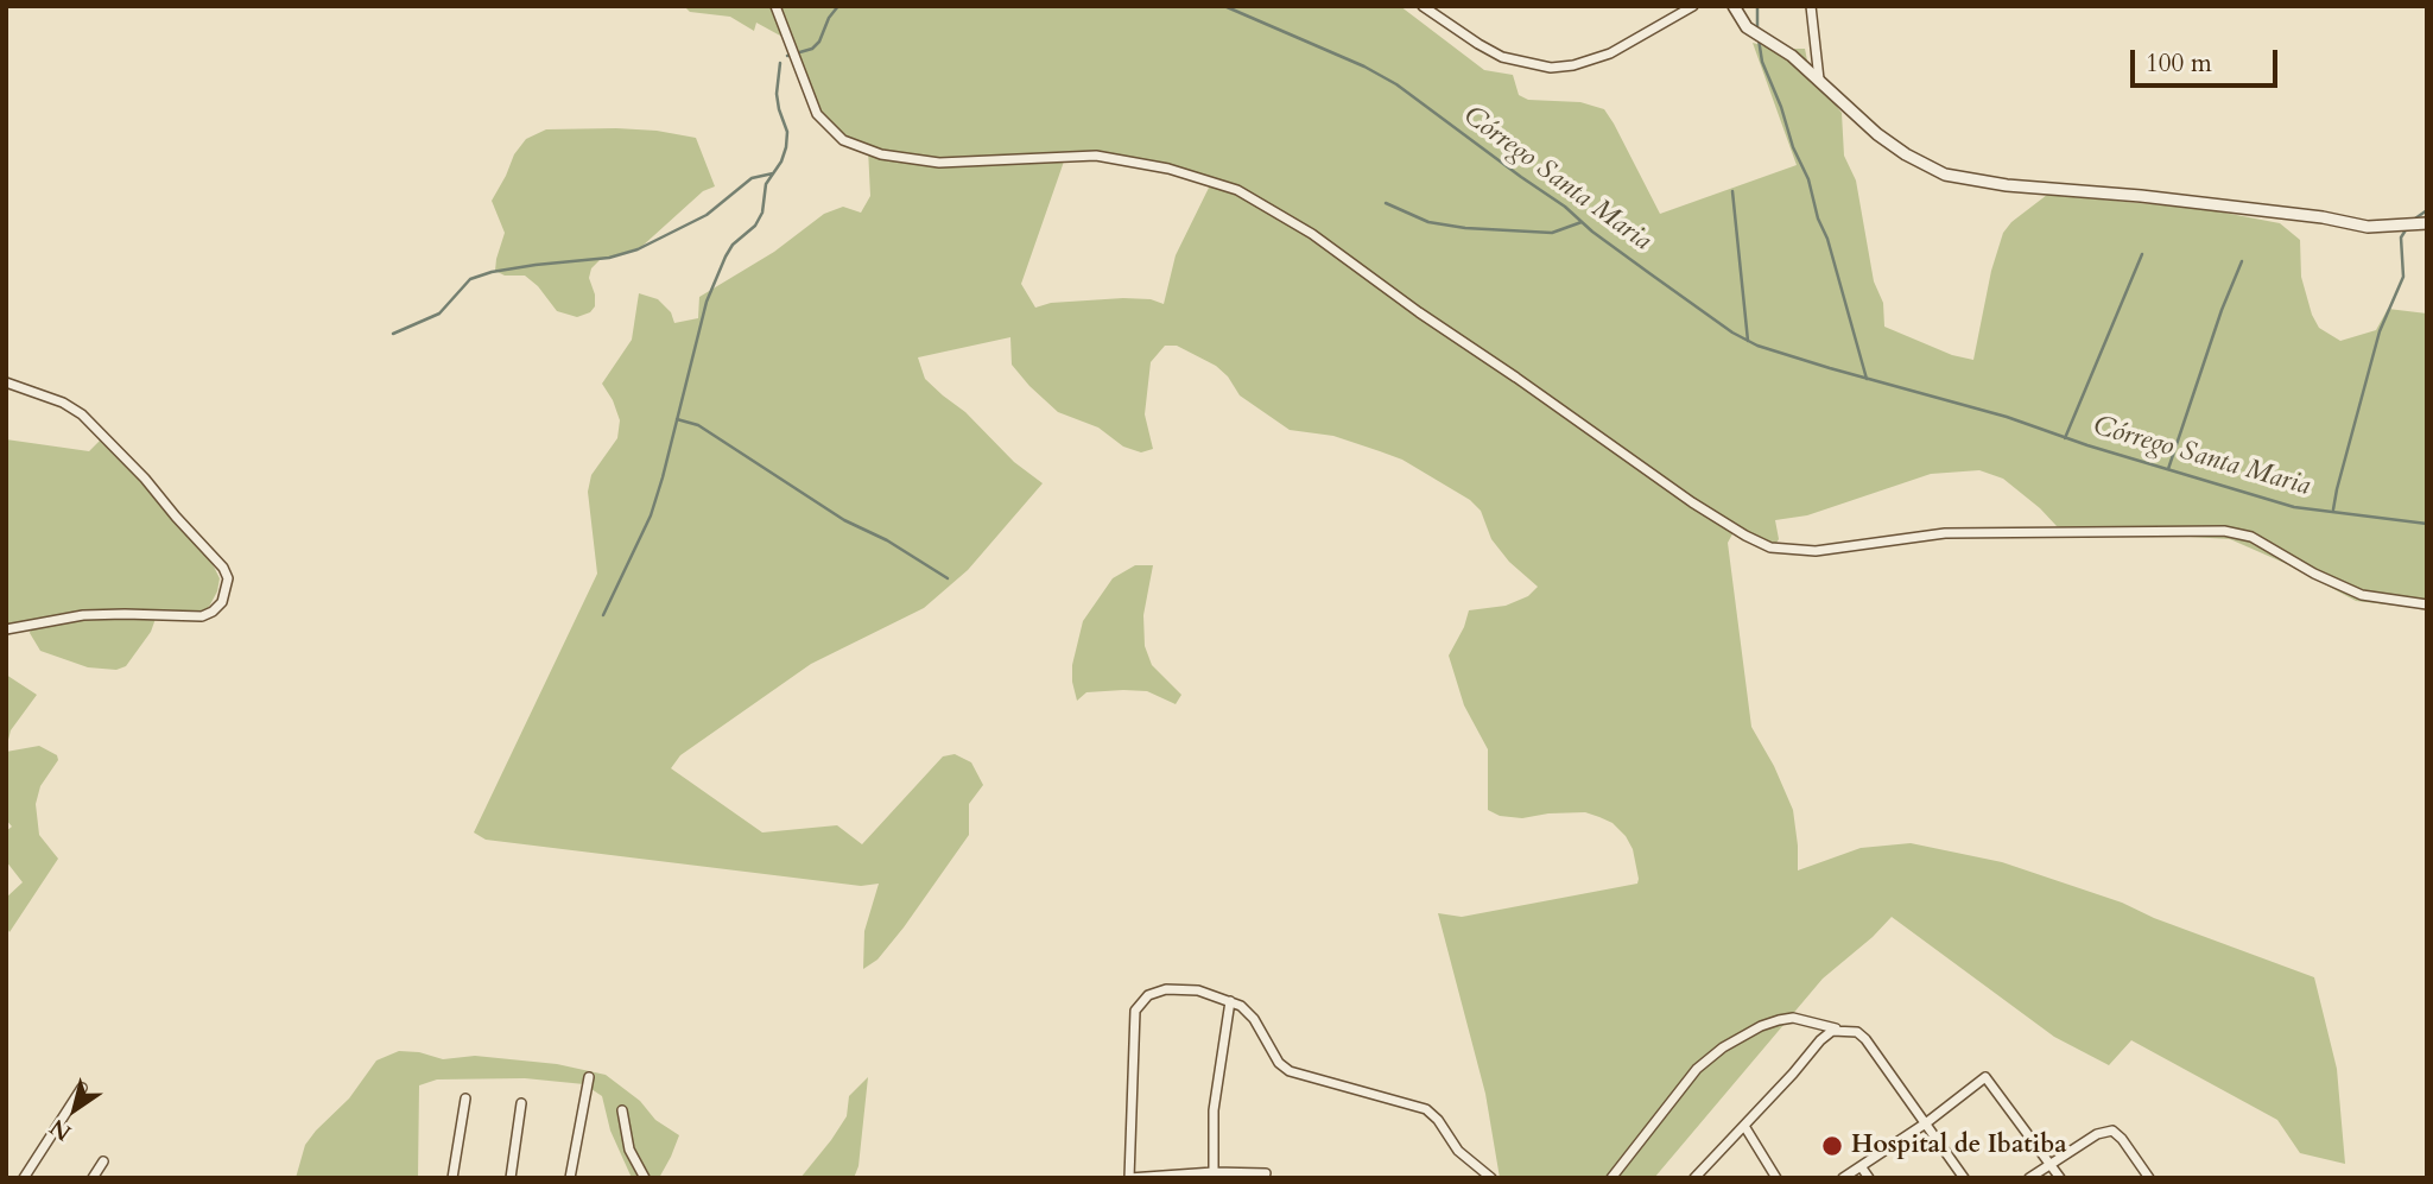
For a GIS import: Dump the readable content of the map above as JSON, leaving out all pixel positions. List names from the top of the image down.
{
  "water": ["Córrego Santa Maria"],
  "places": ["Hospital de Ibatiba"],
  "scale_bar": "100 m",
  "north": "bottom left"
}
